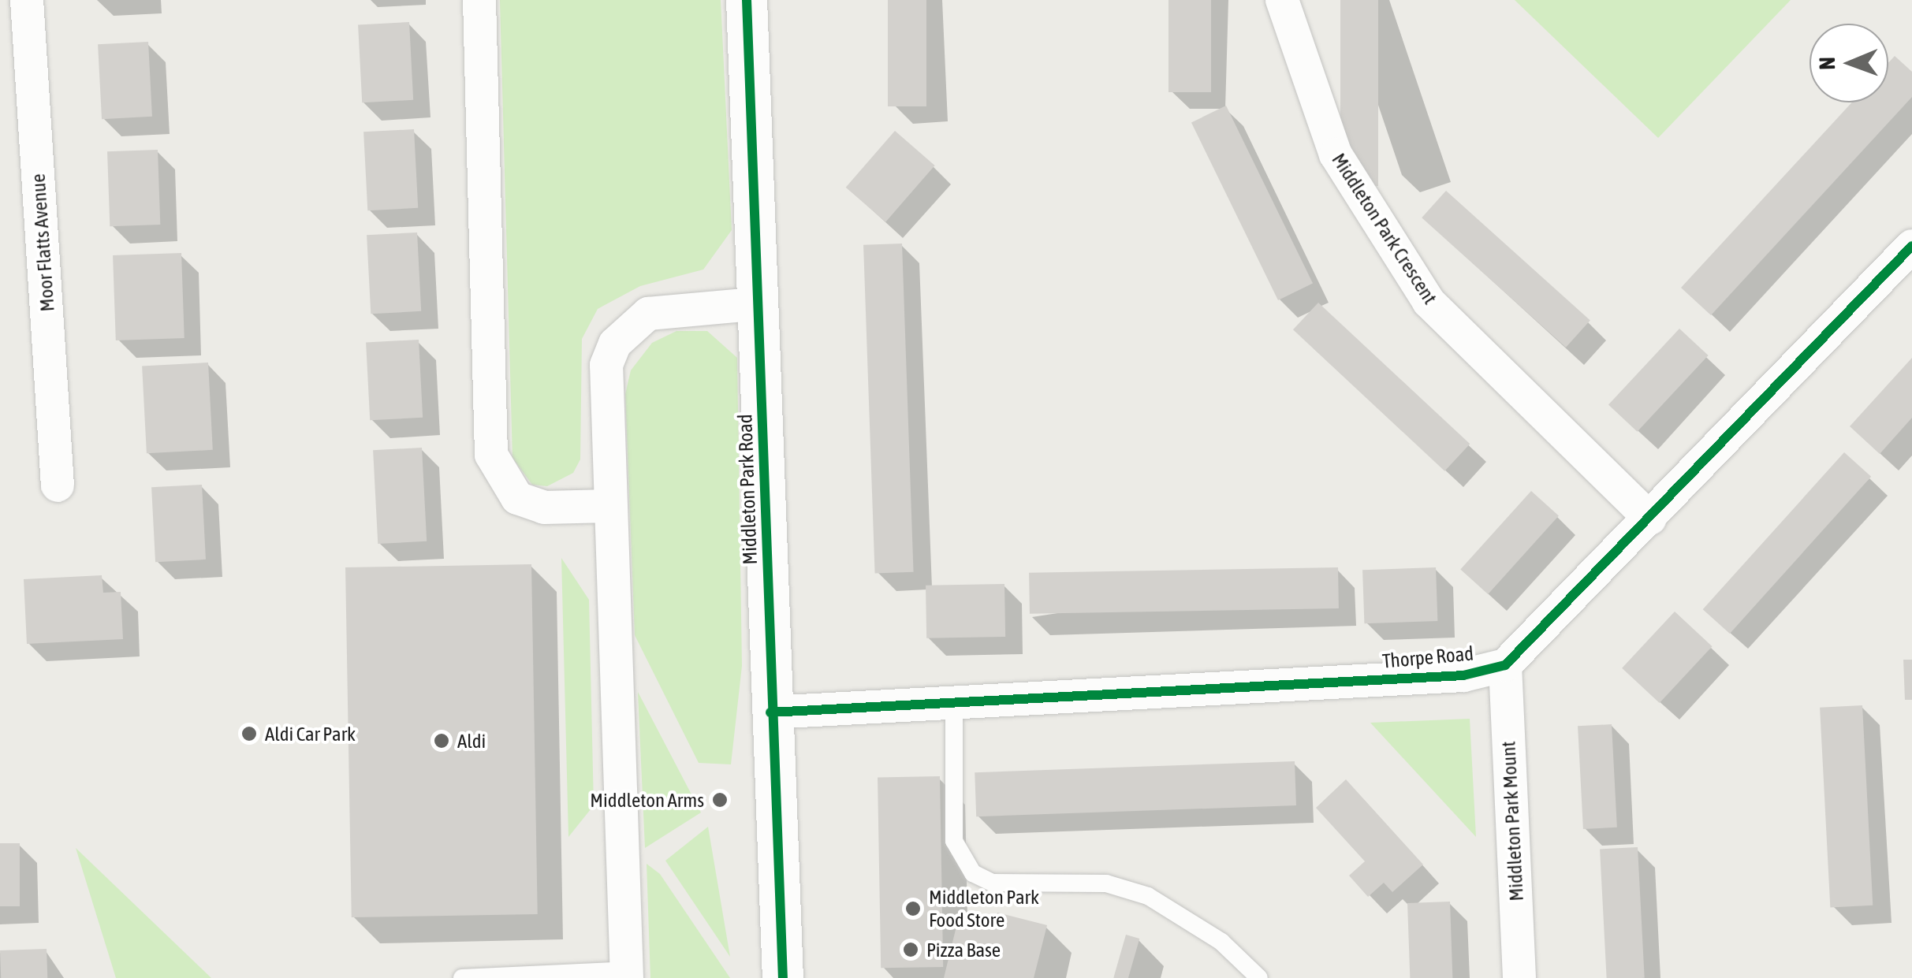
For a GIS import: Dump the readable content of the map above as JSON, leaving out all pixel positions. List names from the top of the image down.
{
  "streets": {
    "street": [
      "Middleton Park Crescent",
      "Moor Flatts Avenue",
      "Middleton Park Road",
      "Thorpe Road",
      "Middleton Park Mount"
    ]
  },
  "crossings": [
    ["Middleton Park Road", "Thorpe Road"],
    ["Thorpe Road", "Middleton Park Mount"]
  ],
  "places": [
    "Aldi Car Park",
    "Aldi",
    "Middleton Arms",
    "Middleton Park Food Store",
    "Pizza Base"
  ],
  "north": "left"
}
